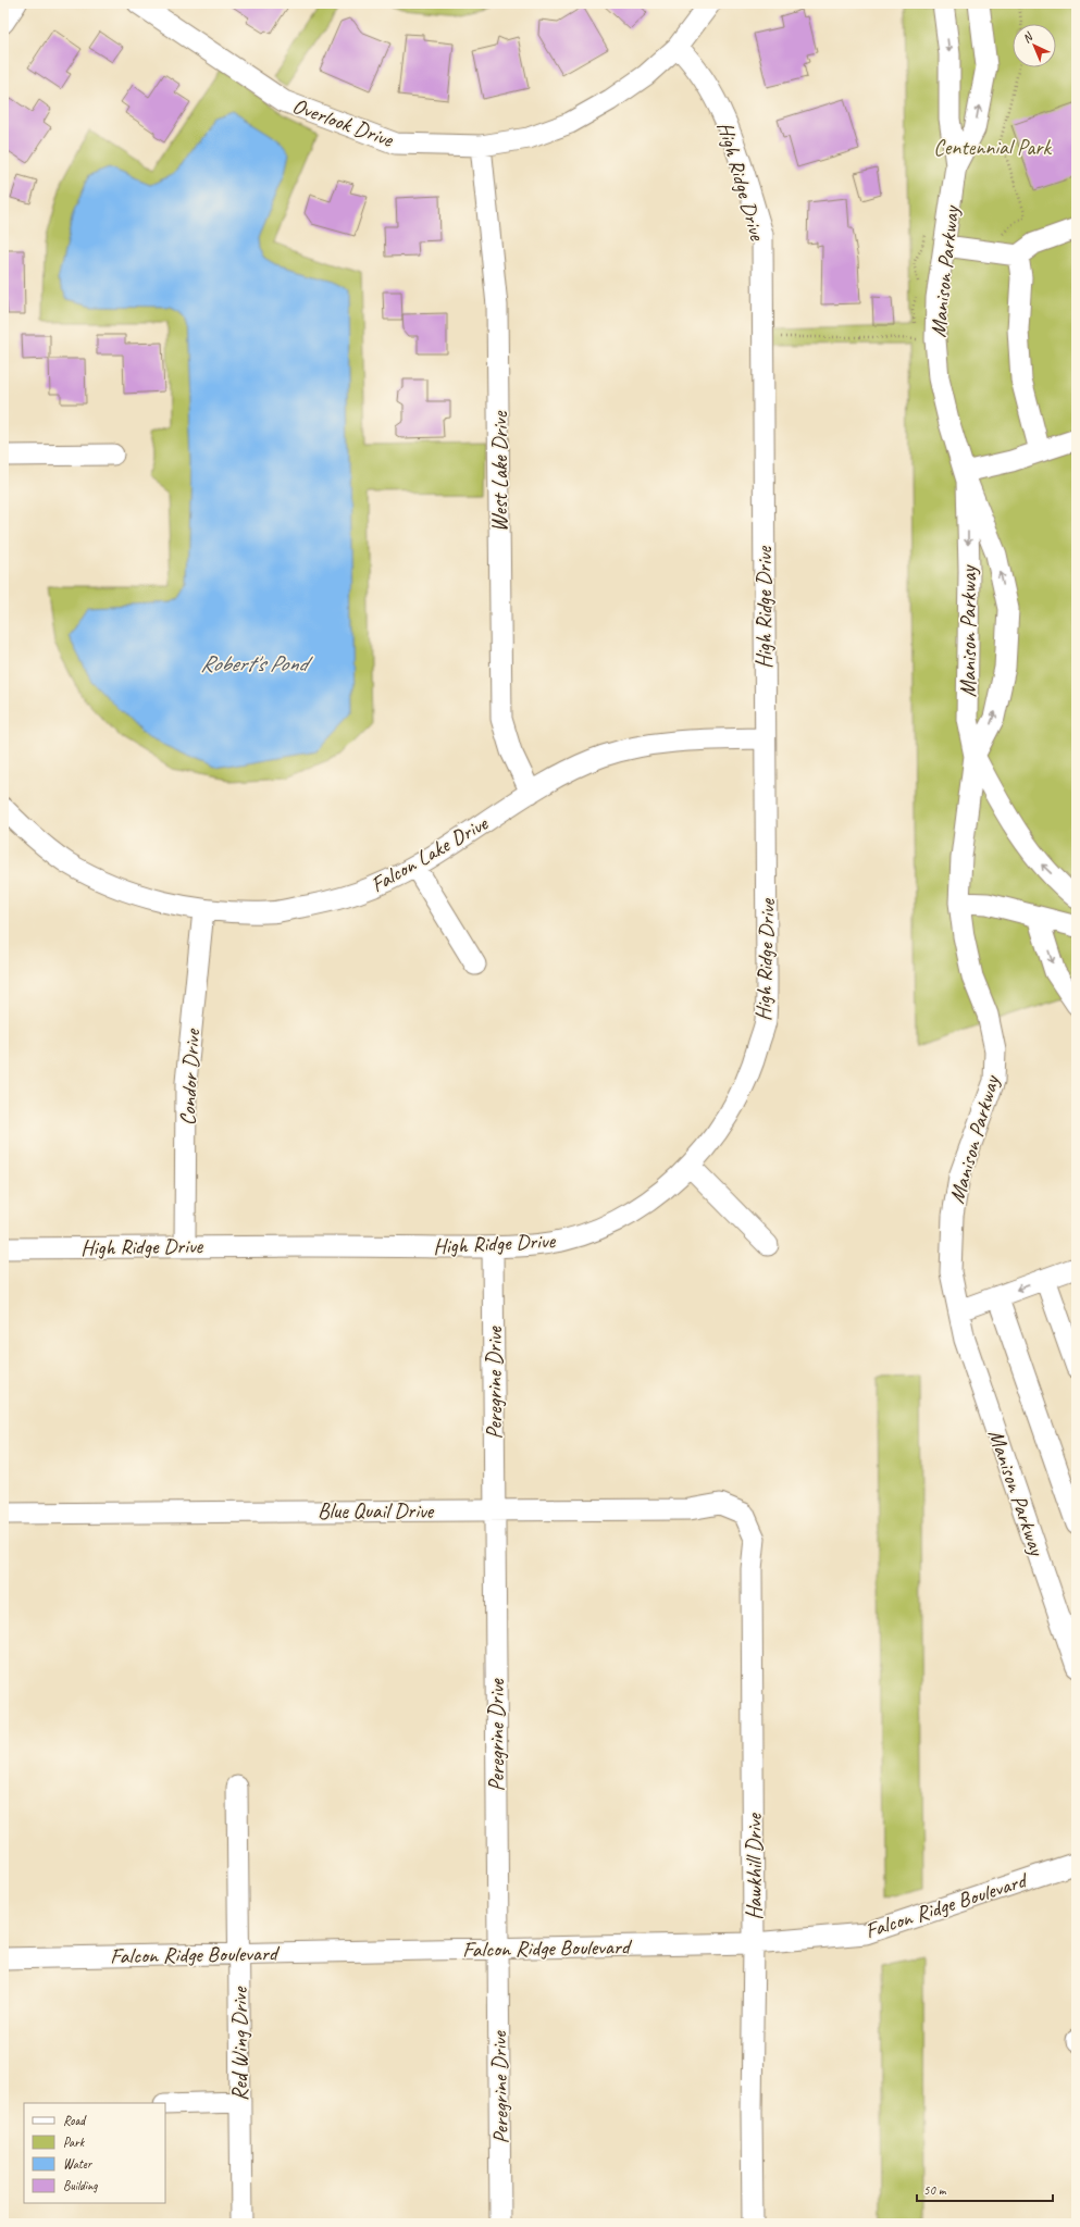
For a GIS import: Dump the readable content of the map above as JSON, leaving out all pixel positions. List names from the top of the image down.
{
  "streets": {
    "street": [
      "Overlook Drive",
      "High Ridge Drive",
      "Manison Parkway",
      "West Lake Drive",
      "Falcon Lake Drive",
      "Condor Drive",
      "Peregrine Drive",
      "Blue Quail Drive",
      "Hawkhill Drive",
      "Falcon Ridge Boulevard",
      "Red Wing Drive"
    ]
  },
  "crossings": [
    ["Overlook Drive", "High Ridge Drive"],
    ["Overlook Drive", "West Lake Drive"],
    ["High Ridge Drive", "Falcon Lake Drive"],
    ["High Ridge Drive", "Condor Drive"],
    ["High Ridge Drive", "Peregrine Drive"],
    ["West Lake Drive", "Falcon Lake Drive"],
    ["Falcon Lake Drive", "Condor Drive"],
    ["Peregrine Drive", "Blue Quail Drive"],
    ["Peregrine Drive", "Falcon Ridge Boulevard"],
    ["Blue Quail Drive", "Hawkhill Drive"],
    ["Hawkhill Drive", "Falcon Ridge Boulevard"],
    ["Falcon Ridge Boulevard", "Red Wing Drive"]
  ],
  "water": ["Robert's Pond"],
  "parks": ["Centennial Park"],
  "legend": [
    "Road",
    "Park",
    "Water",
    "Building"
  ],
  "scale_bar": "50 m",
  "north": "top left"
}
